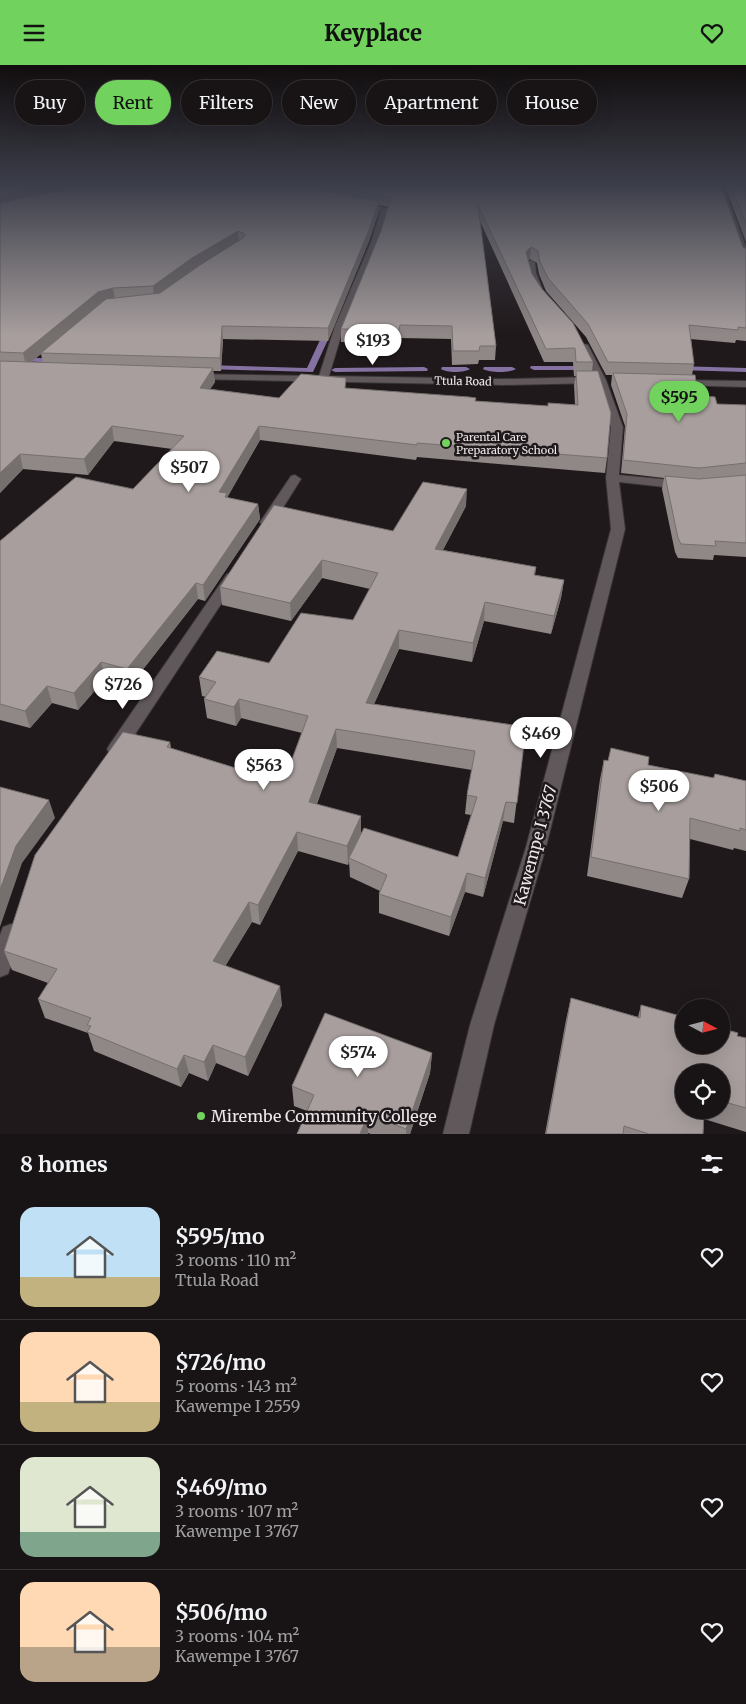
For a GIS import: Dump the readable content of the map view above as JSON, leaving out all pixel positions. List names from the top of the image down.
{
  "streets": {
    "street": ["Ttula Road", "Kawempe I 3767"]
  },
  "crossings": [
    ["Ttula Road", "Kawempe I 3767"]
  ],
  "places": ["Parental Care Preparatory School", "Mirembe Community College"],
  "north": "right",
  "page": {
    "header": "Keyplace",
    "chip": [
      "Buy",
      "Rent",
      "Filters",
      "New",
      "Apartment",
      "House"
    ],
    "price": [
      "$193",
      "$595",
      "$507",
      "$726",
      "$469",
      "$563",
      "$506",
      "$574"
    ],
    "heading": "8 homes",
    "list": [
      {
        "name": "$595/mo",
        "note": "3 rooms · 110 m² · Ttula Road"
      },
      {
        "name": "$726/mo",
        "note": "5 rooms · 143 m² · Kawempe I 2559"
      },
      {
        "name": "$469/mo",
        "note": "3 rooms · 107 m² · Kawempe I 3767"
      },
      {
        "name": "$506/mo",
        "note": "3 rooms · 104 m² · Kawempe I 3767"
      }
    ]
  }
}
